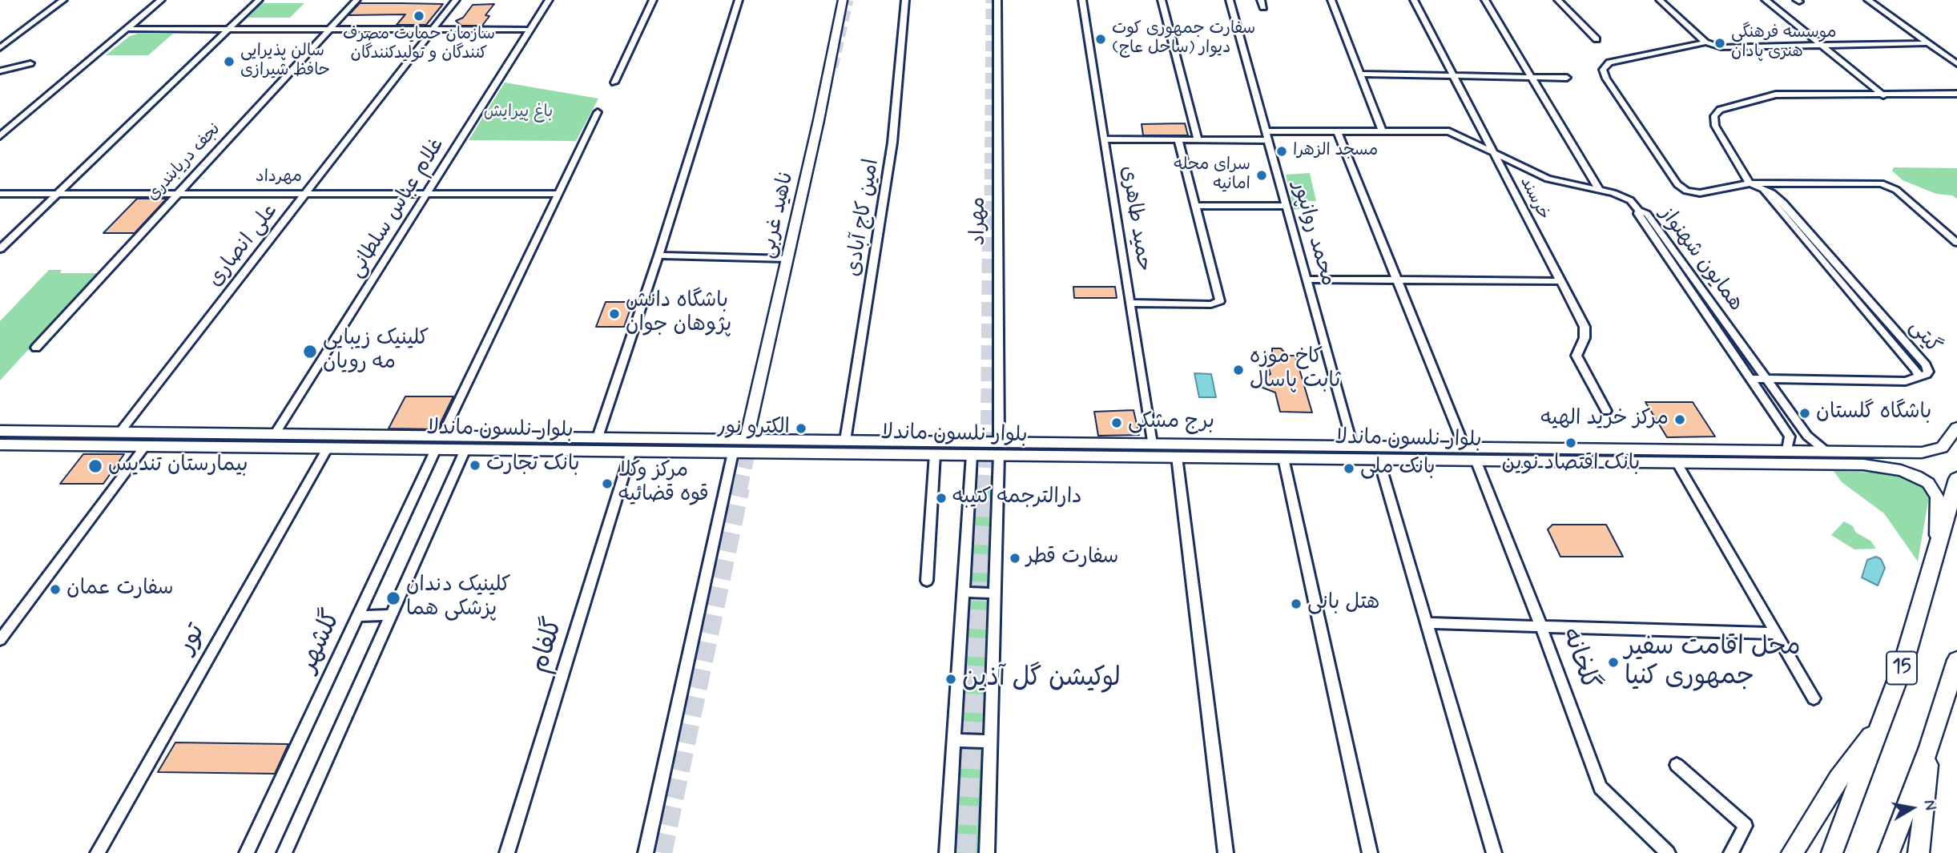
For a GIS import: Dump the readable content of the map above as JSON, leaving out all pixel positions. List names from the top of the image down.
{
  "streets": {
    "highway": ["15"],
    "main road": ["ناهید غربی", "بلوار نلسون ماندلا"],
    "street": [
      "نجف دریابندری",
      "مهرداد",
      "خرسند",
      "غلام عباس سلطانی",
      "امین کاج آبادی",
      "حمید طاهری",
      "مهراد",
      "محمد روانپور",
      "علی انصاری",
      "همایون شهنواز",
      "گیتی",
      "تور",
      "گلشهر",
      "گلفام",
      "گلخانه"
    ]
  },
  "crossings": [
    ["نجف دریابندری", "مهرداد"],
    ["مهرداد", "غلام عباس سلطانی"],
    ["مهرداد", "علی انصاری"],
    ["غلام عباس سلطانی", "بلوار نلسون ماندلا"],
    ["ناهید غربی", "بلوار نلسون ماندلا"],
    ["امین کاج آبادی", "بلوار نلسون ماندلا"],
    ["حمید طاهری", "بلوار نلسون ماندلا"],
    ["مهراد", "بلوار نلسون ماندلا"],
    ["محمد روانپور", "بلوار نلسون ماندلا"],
    ["علی انصاری", "بلوار نلسون ماندلا"],
    ["همایون شهنواز", "گیتی"],
    ["همایون شهنواز", "بلوار نلسون ماندلا"],
    ["بلوار نلسون ماندلا", "تور"],
    ["بلوار نلسون ماندلا", "گلشهر"],
    ["بلوار نلسون ماندلا", "گلفام"],
    ["بلوار نلسون ماندلا", "گلخانه"]
  ],
  "parks": ["باغ پیرایش"],
  "places": [
    "سازمان حمایت مصرف کنندگان و تولیدکنندگان",
    "سفارت جمهوری کوت دیوار (ساحل عاج)",
    "موسسه فرهنگی هنری پادان",
    "سالن پذیرایی حافظ شیرازی",
    "مسجد الزهرا",
    "سرای محله امانیه",
    "باشگاه دانش پژوهان جوان",
    "کلینیک زیبایی مه رویان",
    "کاخ موزه ثابت پاسال",
    "باشگاه گلستان",
    "مرکز خرید الهیه",
    "برج مشکی",
    "الكترو نور",
    "بانک اقتصاد نوین",
    "بانک تجارت",
    "بیمارستان تندیس",
    "بانک ملی",
    "مرکز وکلا قوه قضائیه",
    "دارالترجمه کتیبه",
    "سفارت قطر",
    "سفارت عمان",
    "کلینیک دندان پزشکی هما",
    "هتل بانی",
    "محل اقامت سفیر جمهوری کنیا",
    "لوکیشن گل آذین"
  ],
  "north": "right"
}
